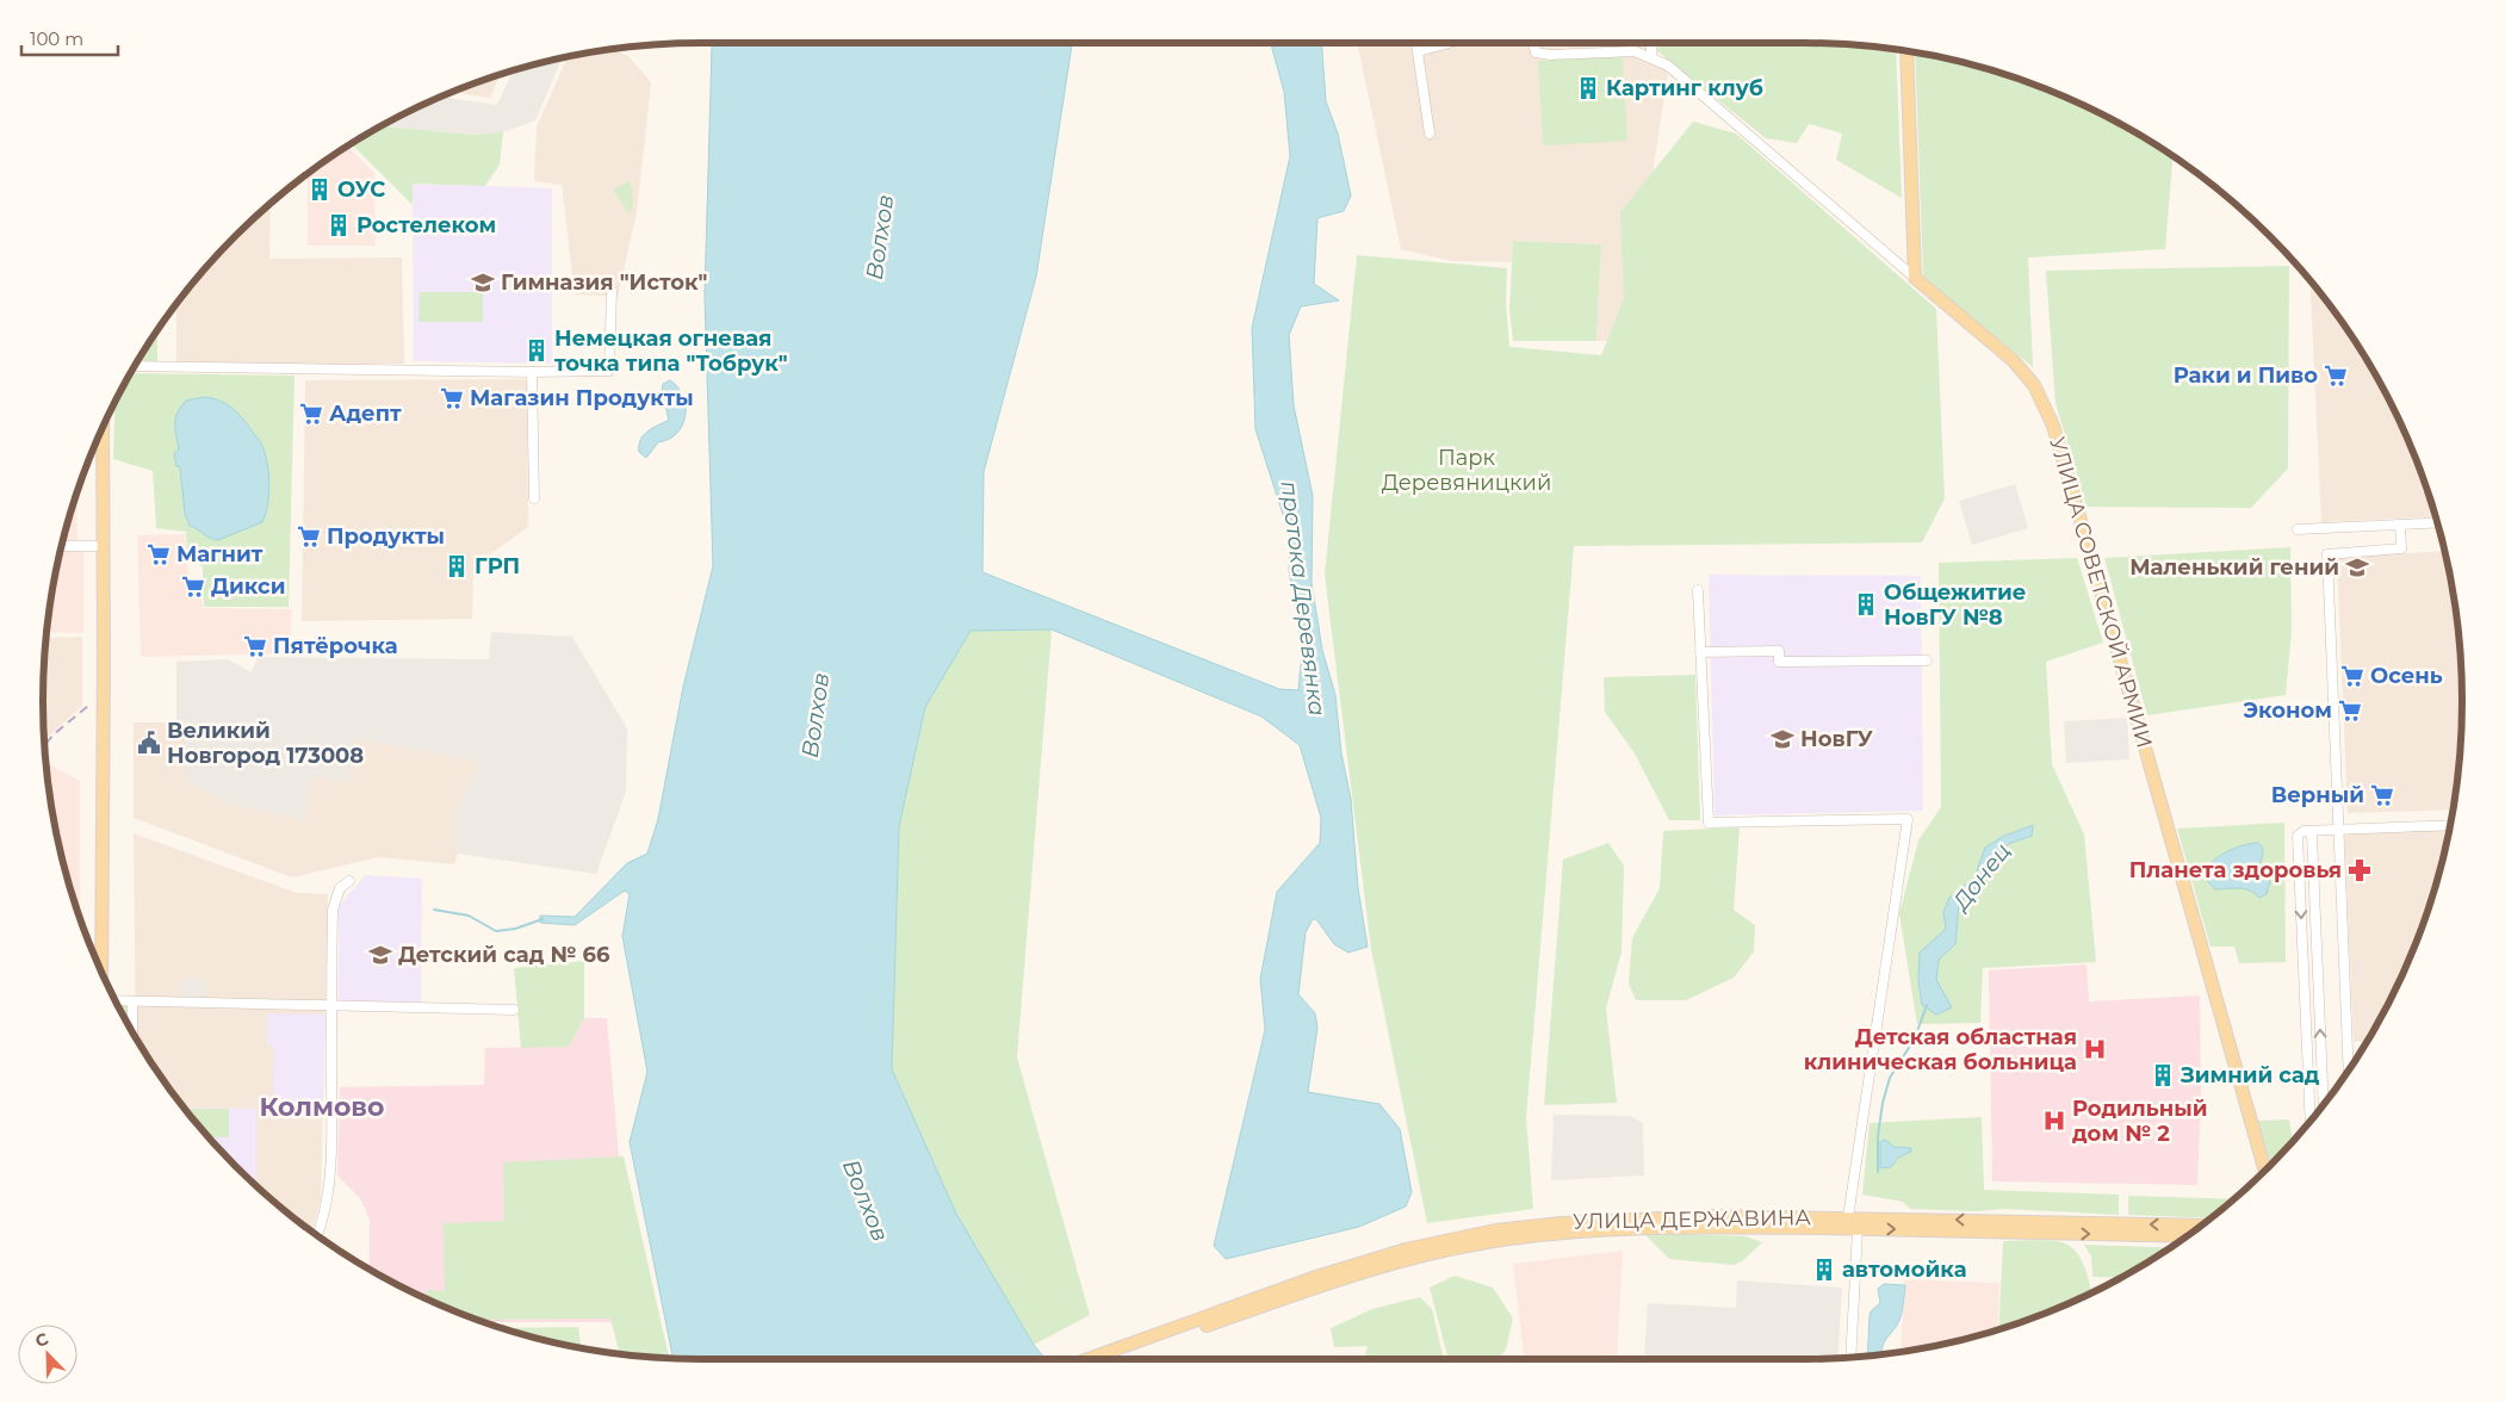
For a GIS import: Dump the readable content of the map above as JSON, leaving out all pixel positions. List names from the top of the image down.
{
  "streets": {
    "main road": ["УЛИЦА СОВЕТСКОЙ АРМИИ", "УЛИЦА ДЕРЖАВИНА"]
  },
  "districts": ["Колмово"],
  "water": ["Волхов", "протока Деревянка", "Донец"],
  "parks": ["Парк Деревяницкий"],
  "places": {
    "building": [
      "Картинг клуб",
      "ОУС",
      "Ростелеком",
      "Немецкая огневая точка типа \"Тобрук\"",
      "ГРП",
      "Общежитие НовГУ №8",
      "Зимний сад",
      "автомойка"
    ],
    "school or university": [
      "Гимназия \"Исток\"",
      "Маленький гений",
      "НовГУ",
      "Детский сад № 66"
    ],
    "supermarket": [
      "Раки и Пиво",
      "Магазин Продукты",
      "Адепт",
      "Продукты",
      "Магнит",
      "Дикси",
      "Пятёрочка",
      "Осень",
      "Эконом",
      "Верный"
    ],
    "public building": ["Великий Новгород 173008"],
    "pharmacy": ["Планета здоровья"],
    "hospital": ["Детская областная клиническая больница", "Родильный дом № 2"]
  },
  "scale_bar": "100 m",
  "north": "top left"
}
